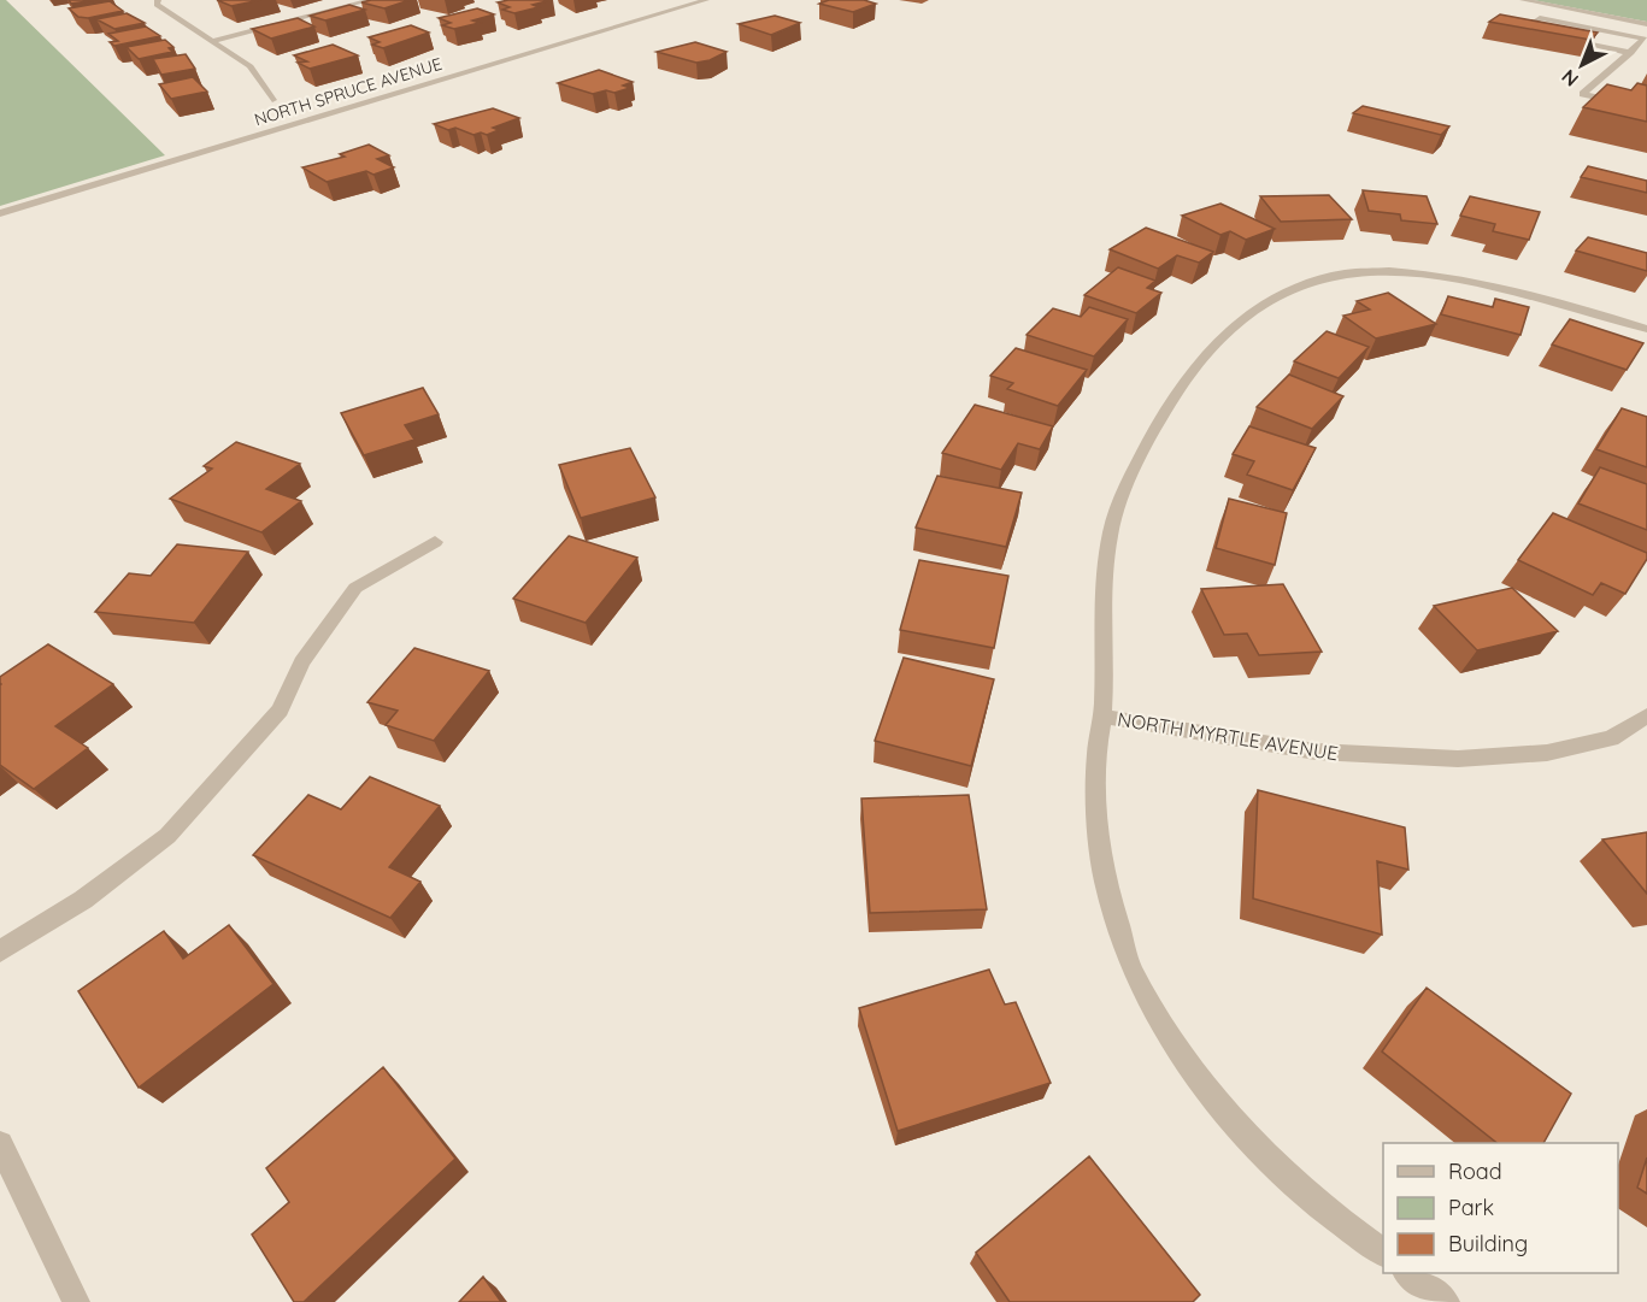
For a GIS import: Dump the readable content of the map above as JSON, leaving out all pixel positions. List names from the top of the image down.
{
  "streets": {
    "street": ["NORTH SPRUCE AVENUE", "NORTH MYRTLE AVENUE"]
  },
  "legend": ["Road", "Park", "Building"],
  "north": "bottom left"
}
